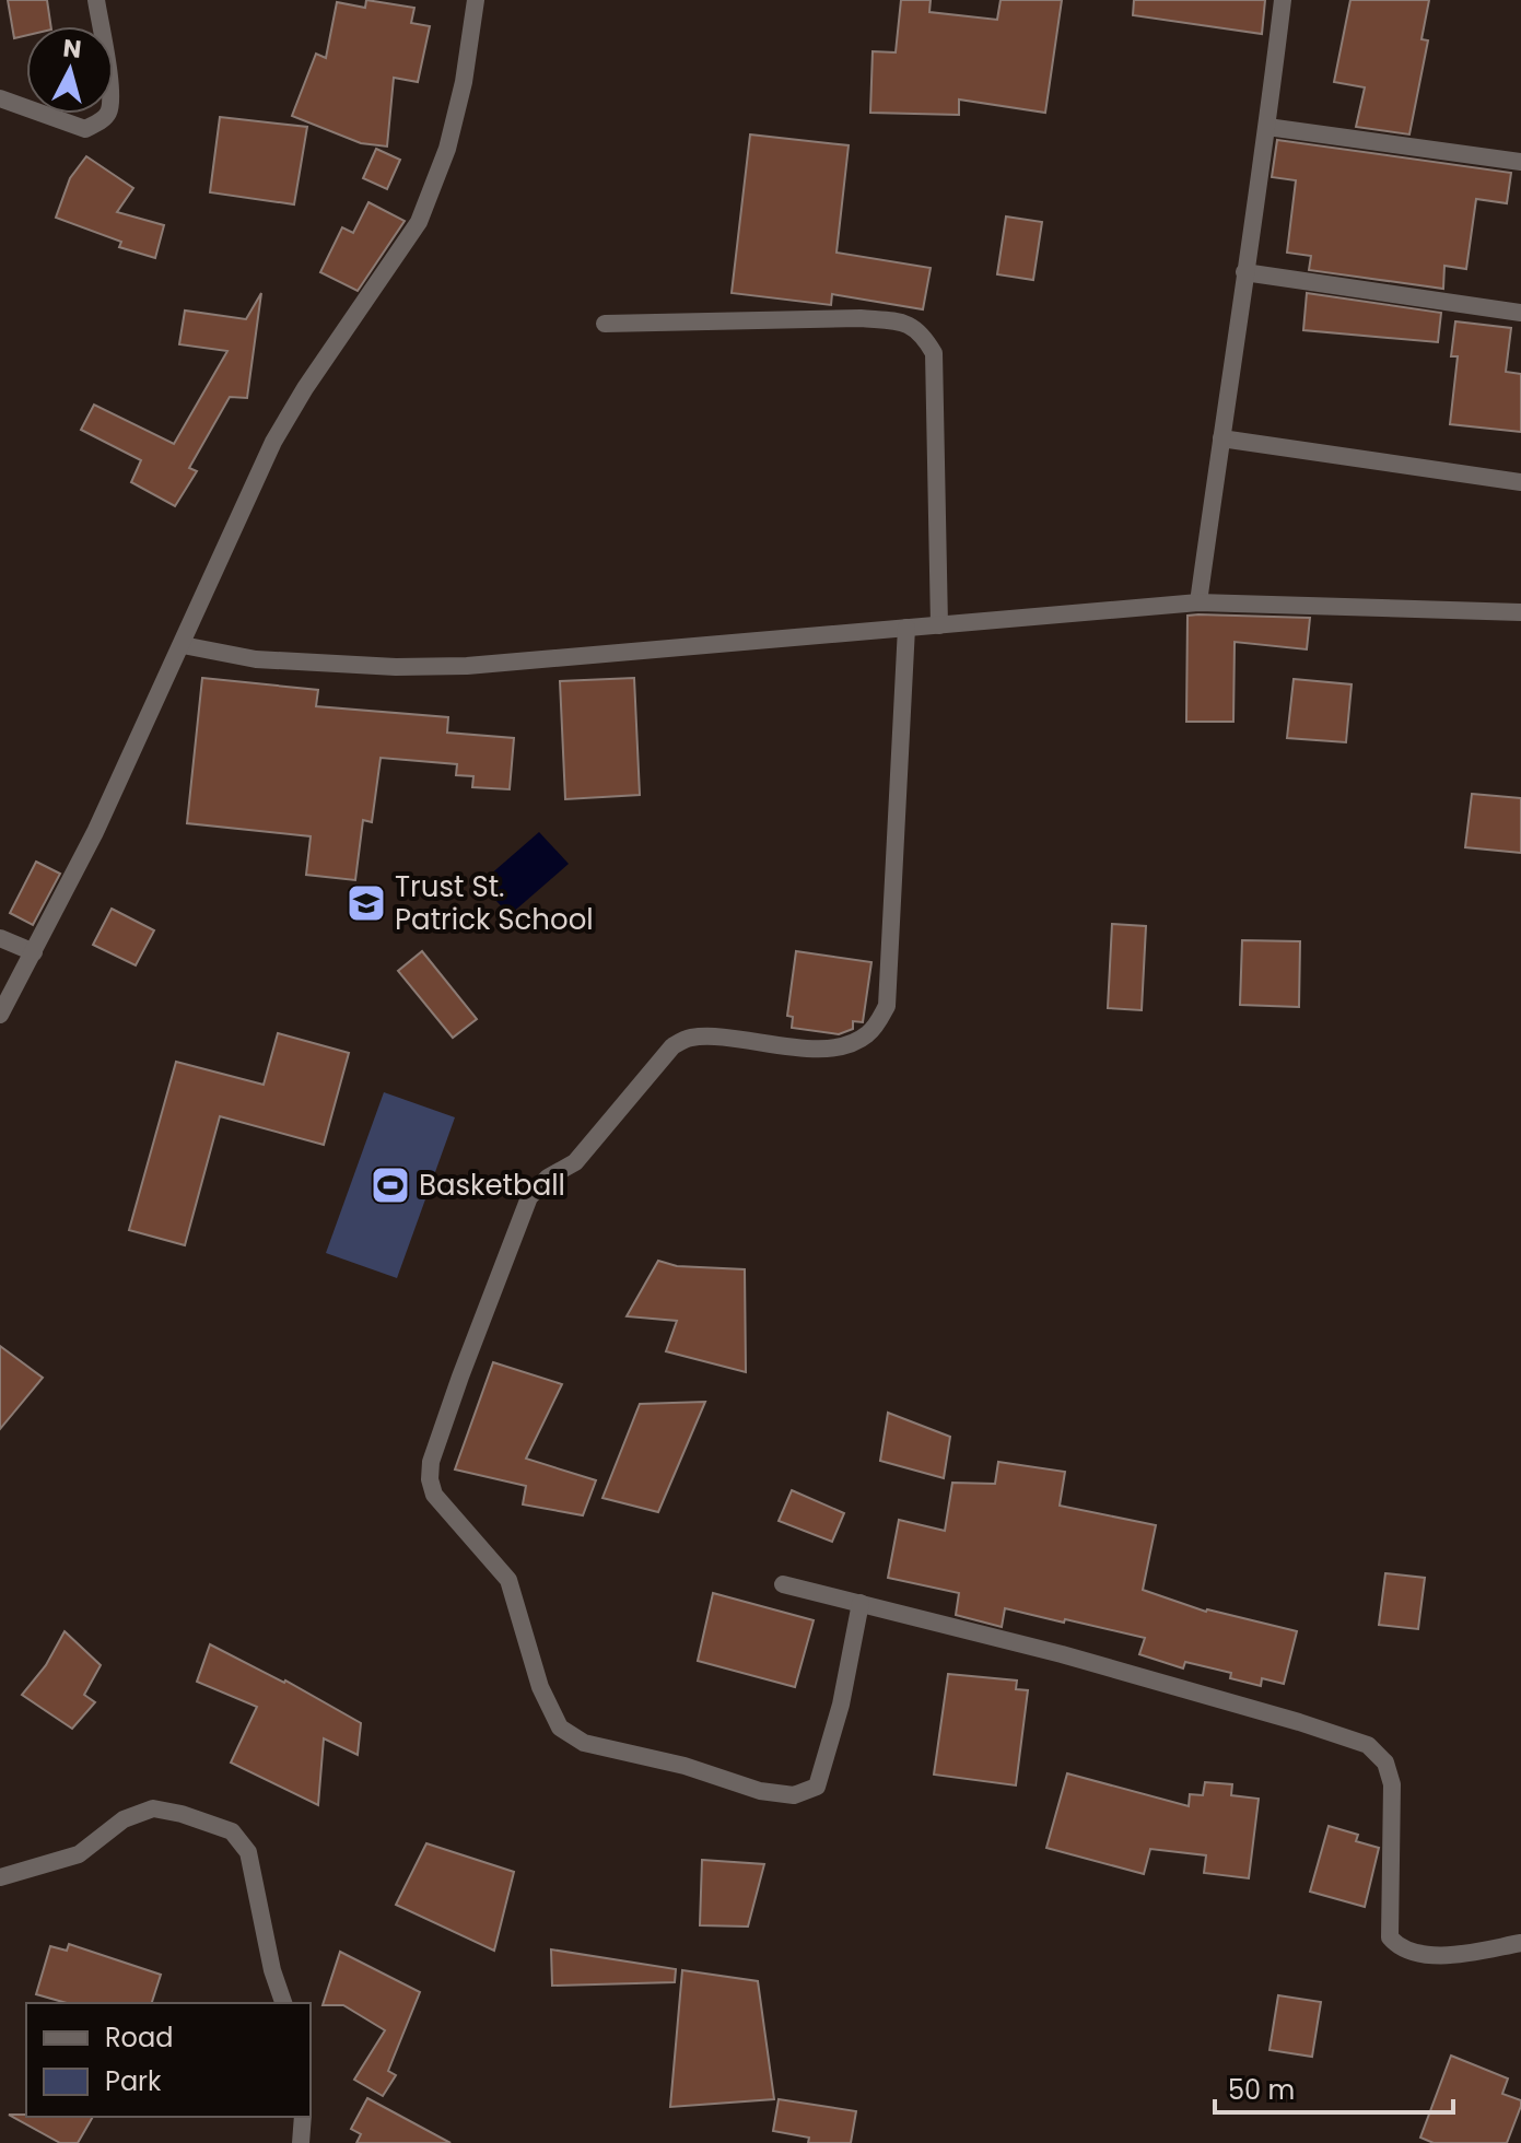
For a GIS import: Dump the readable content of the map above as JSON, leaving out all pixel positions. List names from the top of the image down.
{
  "places": {
    "school or university": ["Trust St. Patrick School"],
    "sports": ["Basketball"]
  },
  "legend": ["Road", "Park"],
  "scale_bar": "50 m",
  "north": "top"
}
